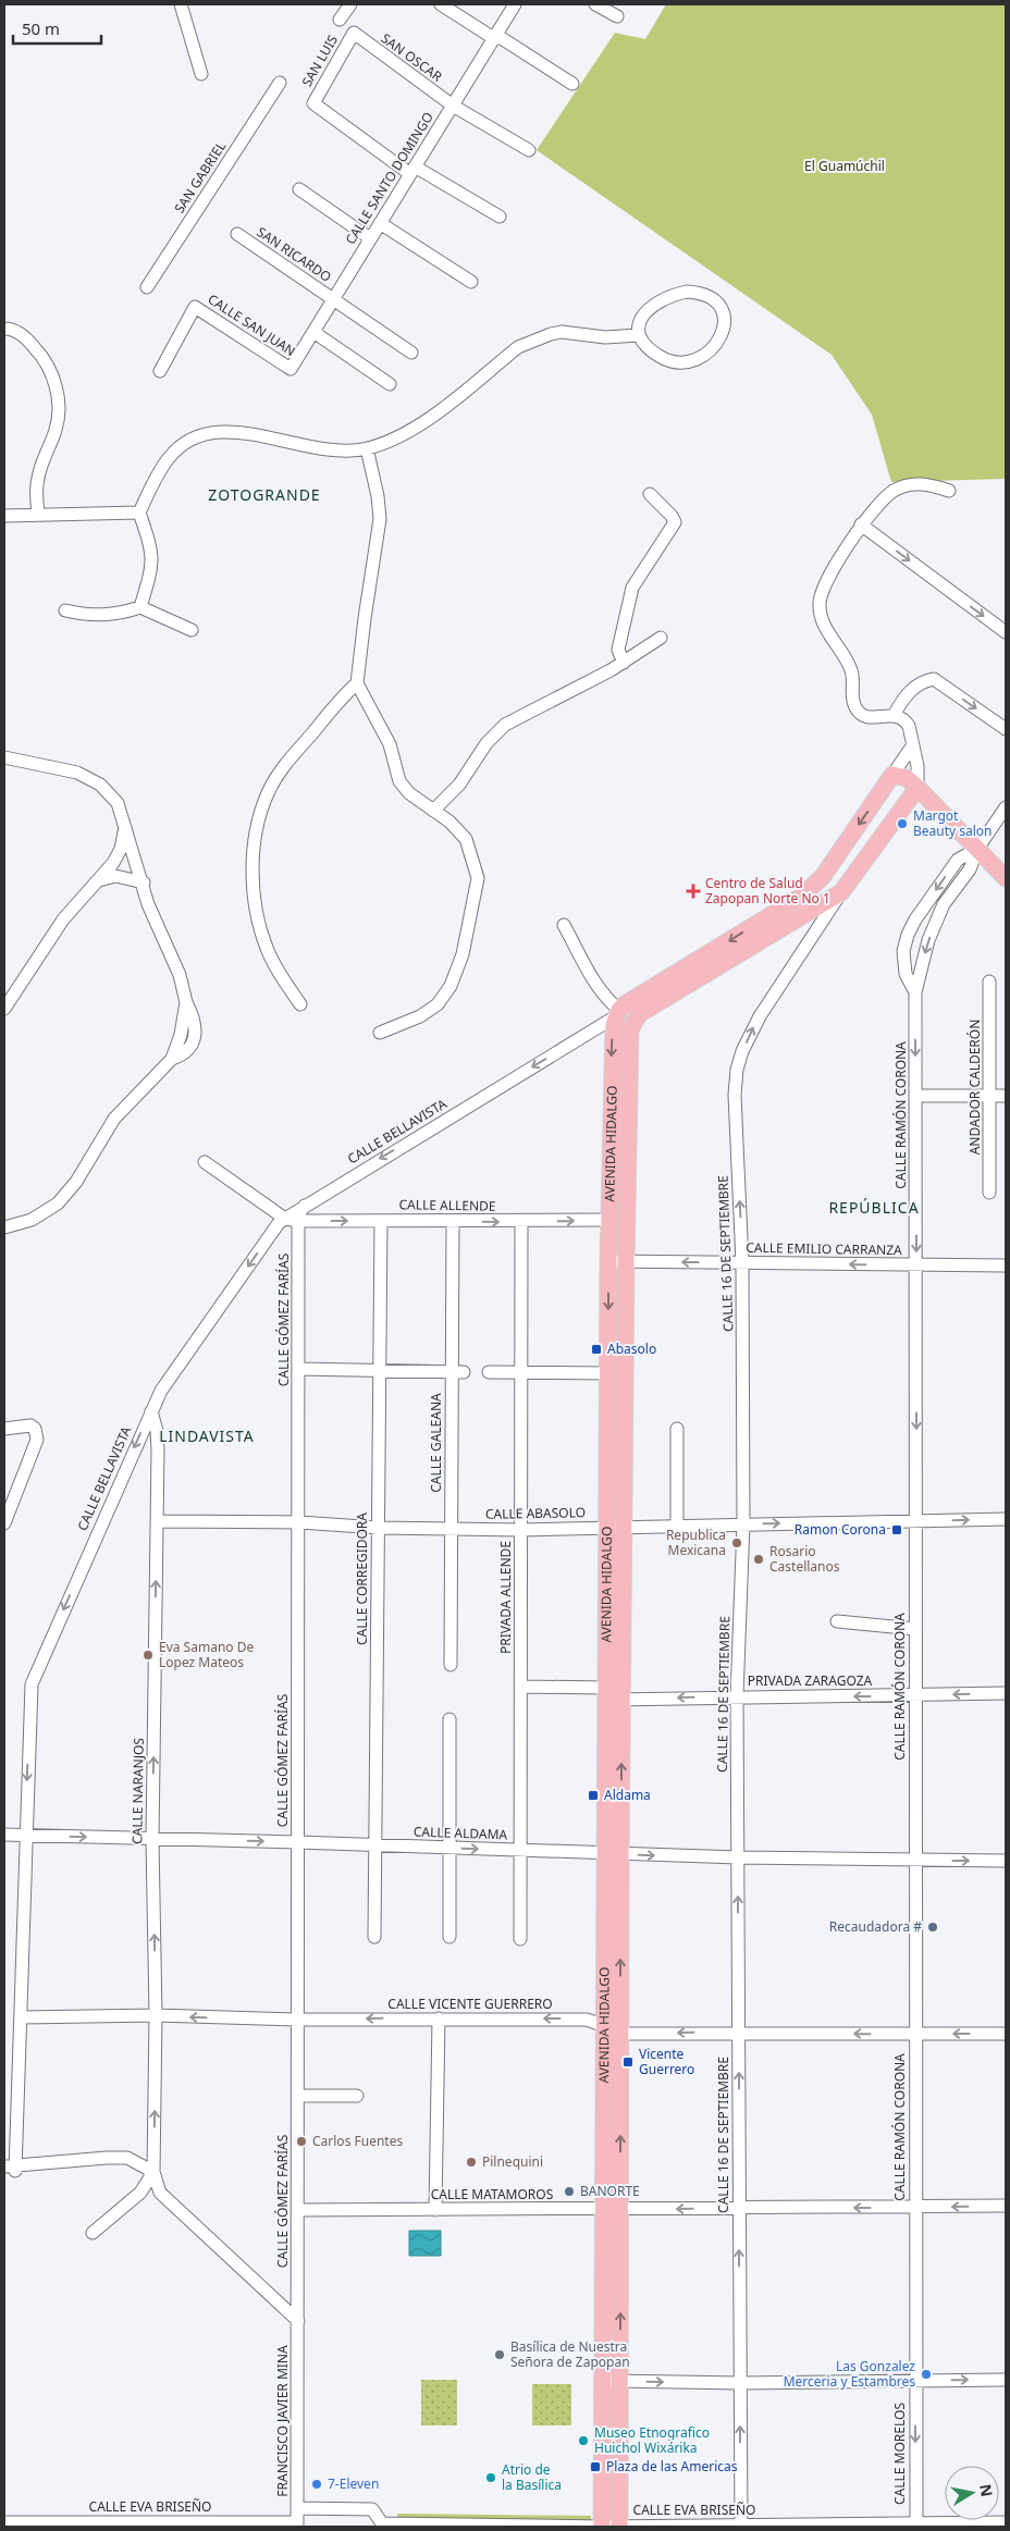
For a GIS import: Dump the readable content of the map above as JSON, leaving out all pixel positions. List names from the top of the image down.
{
  "streets": {
    "main road": ["AVENIDA HIDALGO"],
    "street": [
      "SAN OSCAR",
      "SAN LUIS",
      "SAN GABRIEL",
      "CALLE SANTO DOMINGO",
      "SAN RICARDO",
      "CALLE SAN JUAN",
      "ANDADOR CALDERÓN",
      "CALLE RAMÓN CORONA",
      "CALLE BELLAVISTA",
      "CALLE ALLENDE",
      "CALLE EMILIO CARRANZA",
      "CALLE 16 DE SEPTIEMBRE",
      "CALLE GÓMEZ FARÍAS",
      "CALLE GALEANA",
      "CALLE ABASOLO",
      "CALLE CORREGIDORA",
      "PRIVADA ALLENDE",
      "PRIVADA ZARAGOZA",
      "CALLE NARANJOS",
      "CALLE ALDAMA",
      "CALLE VICENTE GUERRERO",
      "CALLE MATAMOROS",
      "FRANCISCO JAVIER MINA",
      "CALLE MORELOS",
      "CALLE EVA BRISEÑO"
    ]
  },
  "crossings": [
    ["SAN OSCAR", "SAN LUIS"],
    ["SAN OSCAR", "CALLE SANTO DOMINGO"],
    ["SAN LUIS", "CALLE SANTO DOMINGO"],
    ["CALLE SANTO DOMINGO", "SAN RICARDO"],
    ["CALLE SANTO DOMINGO", "CALLE SAN JUAN"],
    ["CALLE RAMÓN CORONA", "CALLE EMILIO CARRANZA"],
    ["CALLE RAMÓN CORONA", "CALLE ABASOLO"],
    ["CALLE RAMÓN CORONA", "PRIVADA ZARAGOZA"],
    ["CALLE RAMÓN CORONA", "CALLE ALDAMA"],
    ["CALLE RAMÓN CORONA", "CALLE VICENTE GUERRERO"],
    ["CALLE RAMÓN CORONA", "CALLE MATAMOROS"],
    ["CALLE RAMÓN CORONA", "CALLE MORELOS"],
    ["CALLE BELLAVISTA", "AVENIDA HIDALGO"],
    ["CALLE BELLAVISTA", "CALLE ALLENDE"],
    ["CALLE BELLAVISTA", "CALLE GÓMEZ FARÍAS"],
    ["CALLE BELLAVISTA", "CALLE NARANJOS"],
    ["CALLE BELLAVISTA", "CALLE ALDAMA"],
    ["CALLE BELLAVISTA", "CALLE VICENTE GUERRERO"],
    ["AVENIDA HIDALGO", "CALLE ALLENDE"],
    ["AVENIDA HIDALGO", "CALLE EMILIO CARRANZA"],
    ["AVENIDA HIDALGO", "CALLE 16 DE SEPTIEMBRE"],
    ["AVENIDA HIDALGO", "CALLE ABASOLO"],
    ["AVENIDA HIDALGO", "PRIVADA ZARAGOZA"],
    ["AVENIDA HIDALGO", "CALLE ALDAMA"],
    ["AVENIDA HIDALGO", "CALLE VICENTE GUERRERO"],
    ["AVENIDA HIDALGO", "CALLE MATAMOROS"],
    ["AVENIDA HIDALGO", "CALLE EVA BRISEÑO"],
    ["CALLE ALLENDE", "CALLE GÓMEZ FARÍAS"],
    ["CALLE ALLENDE", "CALLE GALEANA"],
    ["CALLE ALLENDE", "CALLE CORREGIDORA"],
    ["CALLE ALLENDE", "PRIVADA ALLENDE"],
    ["CALLE EMILIO CARRANZA", "CALLE 16 DE SEPTIEMBRE"],
    ["CALLE 16 DE SEPTIEMBRE", "CALLE ABASOLO"],
    ["CALLE 16 DE SEPTIEMBRE", "PRIVADA ZARAGOZA"],
    ["CALLE 16 DE SEPTIEMBRE", "CALLE ALDAMA"],
    ["CALLE 16 DE SEPTIEMBRE", "CALLE VICENTE GUERRERO"],
    ["CALLE 16 DE SEPTIEMBRE", "CALLE MATAMOROS"],
    ["CALLE 16 DE SEPTIEMBRE", "CALLE EVA BRISEÑO"],
    ["CALLE GÓMEZ FARÍAS", "CALLE ABASOLO"],
    ["CALLE GÓMEZ FARÍAS", "CALLE ALDAMA"],
    ["CALLE GÓMEZ FARÍAS", "CALLE VICENTE GUERRERO"],
    ["CALLE GÓMEZ FARÍAS", "CALLE MATAMOROS"],
    ["CALLE GÓMEZ FARÍAS", "FRANCISCO JAVIER MINA"],
    ["CALLE GALEANA", "CALLE ABASOLO"],
    ["CALLE ABASOLO", "CALLE CORREGIDORA"],
    ["CALLE ABASOLO", "PRIVADA ALLENDE"],
    ["CALLE ABASOLO", "CALLE NARANJOS"],
    ["CALLE CORREGIDORA", "CALLE ALDAMA"],
    ["PRIVADA ALLENDE", "PRIVADA ZARAGOZA"],
    ["PRIVADA ALLENDE", "CALLE ALDAMA"],
    ["CALLE NARANJOS", "CALLE ALDAMA"],
    ["CALLE NARANJOS", "CALLE VICENTE GUERRERO"],
    ["FRANCISCO JAVIER MINA", "CALLE EVA BRISEÑO"],
    ["CALLE MORELOS", "CALLE EVA BRISEÑO"]
  ],
  "one_way": [
    "CALLE RAMÓN CORONA",
    "CALLE BELLAVISTA",
    "CALLE ALLENDE",
    "CALLE EMILIO CARRANZA",
    "CALLE 16 DE SEPTIEMBRE",
    "PRIVADA ZARAGOZA",
    "CALLE NARANJOS",
    "CALLE ALDAMA",
    "CALLE VICENTE GUERRERO",
    "CALLE MATAMOROS",
    "CALLE MORELOS"
  ],
  "districts": ["ZOTOGRANDE", "REPÚBLICA", "LINDAVISTA"],
  "parks": ["El Guamúchil"],
  "places": {
    "other": [
      "Margot Beauty salon",
      "Republica Mexicana",
      "Rosario Castellanos",
      "Eva Samano De Lopez Mateos",
      "Recaudadora #",
      "Carlos Fuentes",
      "Pilnequini",
      "BANORTE",
      "Basílica de Nuestra Señora de Zapopan",
      "Las Gonzalez Merceria y Estambres",
      "Museo Etnografico Huichol Wixárika",
      "Atrio de la Basílica",
      "7-Eleven"
    ],
    "health": ["Centro de Salud Zapopan Norte No 1"],
    "transit": [
      "Abasolo",
      "Ramon Corona",
      "Aldama",
      "Vicente Guerrero",
      "Plaza de las Americas"
    ]
  },
  "scale_bar": "50 m",
  "north": "right"
}
